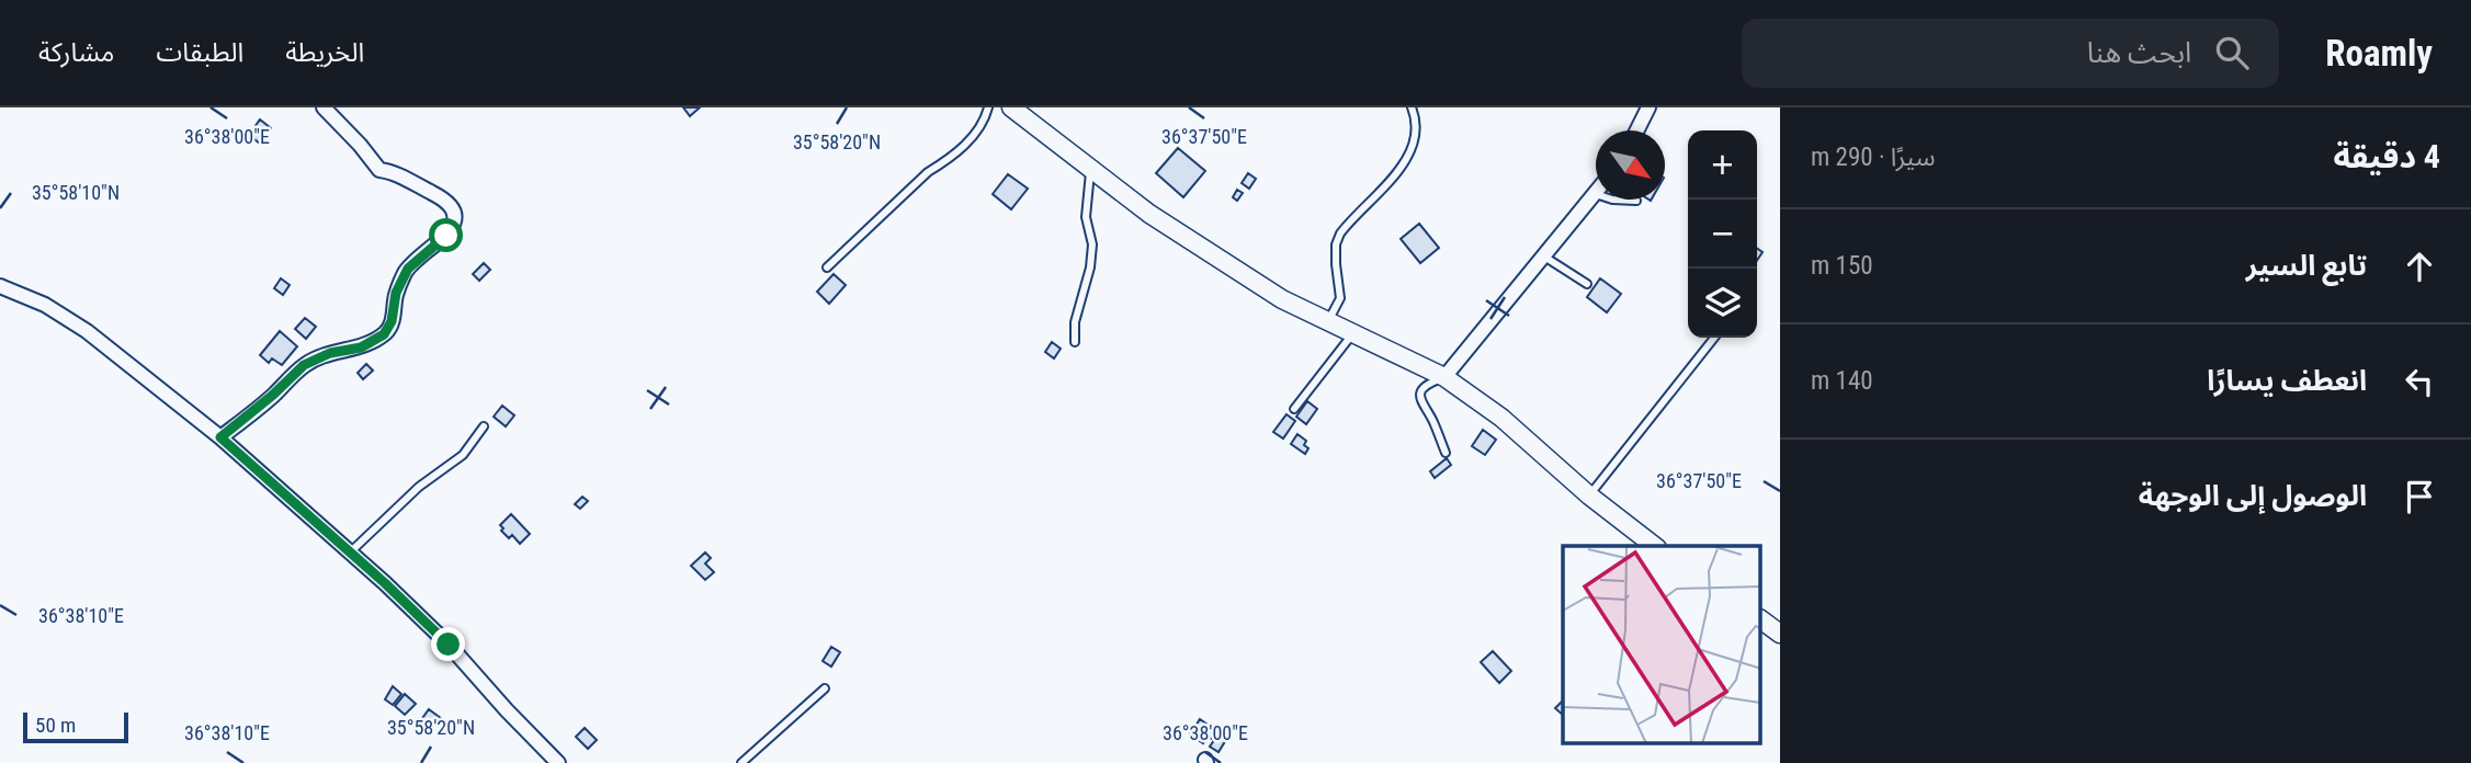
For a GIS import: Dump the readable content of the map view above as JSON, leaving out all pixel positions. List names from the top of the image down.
{
  "scale_bar": "50 m",
  "north": "bottom right",
  "page": {
    "header": "Roamly",
    "search": "ابحث هنا",
    "nav": ["الخريطة", "الطبقات", "مشاركة"],
    "heading": ["4 دقيقة", "سيرًا · 290 m"],
    "map_buttons": ["+", "−"],
    "list": [
      ["تابع السير", "150 m"],
      ["انعطف يسارًا", "140 m"],
      "الوصول إلى الوجهة"
    ],
    "scale": "50 m"
  },
  "coordinates": [
    "36°38'00\"E",
    "36°37'50\"E",
    "35°58'20\"N",
    "35°58'10\"N",
    "36°38'10\"E"
  ]
}
